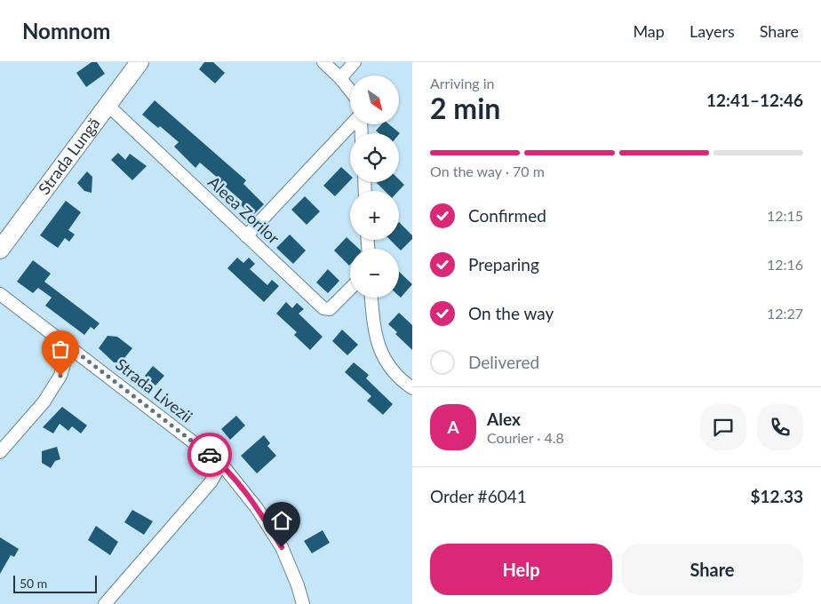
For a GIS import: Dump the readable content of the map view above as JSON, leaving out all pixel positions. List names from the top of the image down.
{
  "streets": {
    "main road": ["Strada Lungă"],
    "street": ["Aleea Zorilor", "Strada Livezii"]
  },
  "crossings": [
    ["Strada Lungă", "Aleea Zorilor"]
  ],
  "scale_bar": "50 m",
  "north": "bottom right",
  "page": {
    "header": "Nomnom",
    "nav": ["Map", "Layers", "Share"],
    "heading": ["2 min", "Arriving in", "12:41–12:46"],
    "panel": [
      "Alex",
      "Courier · 4.8",
      "Order #6041",
      "$12.33"
    ],
    "map_buttons": ["+", "−"],
    "bar": "On the way · 70 m",
    "list": [
      ["Confirmed", "12:15"],
      ["Preparing", "12:16"],
      ["On the way", "12:27"],
      "Delivered"
    ],
    "round": "A",
    "buttons": ["Help", "Share"],
    "scale": "50 m"
  }
}
